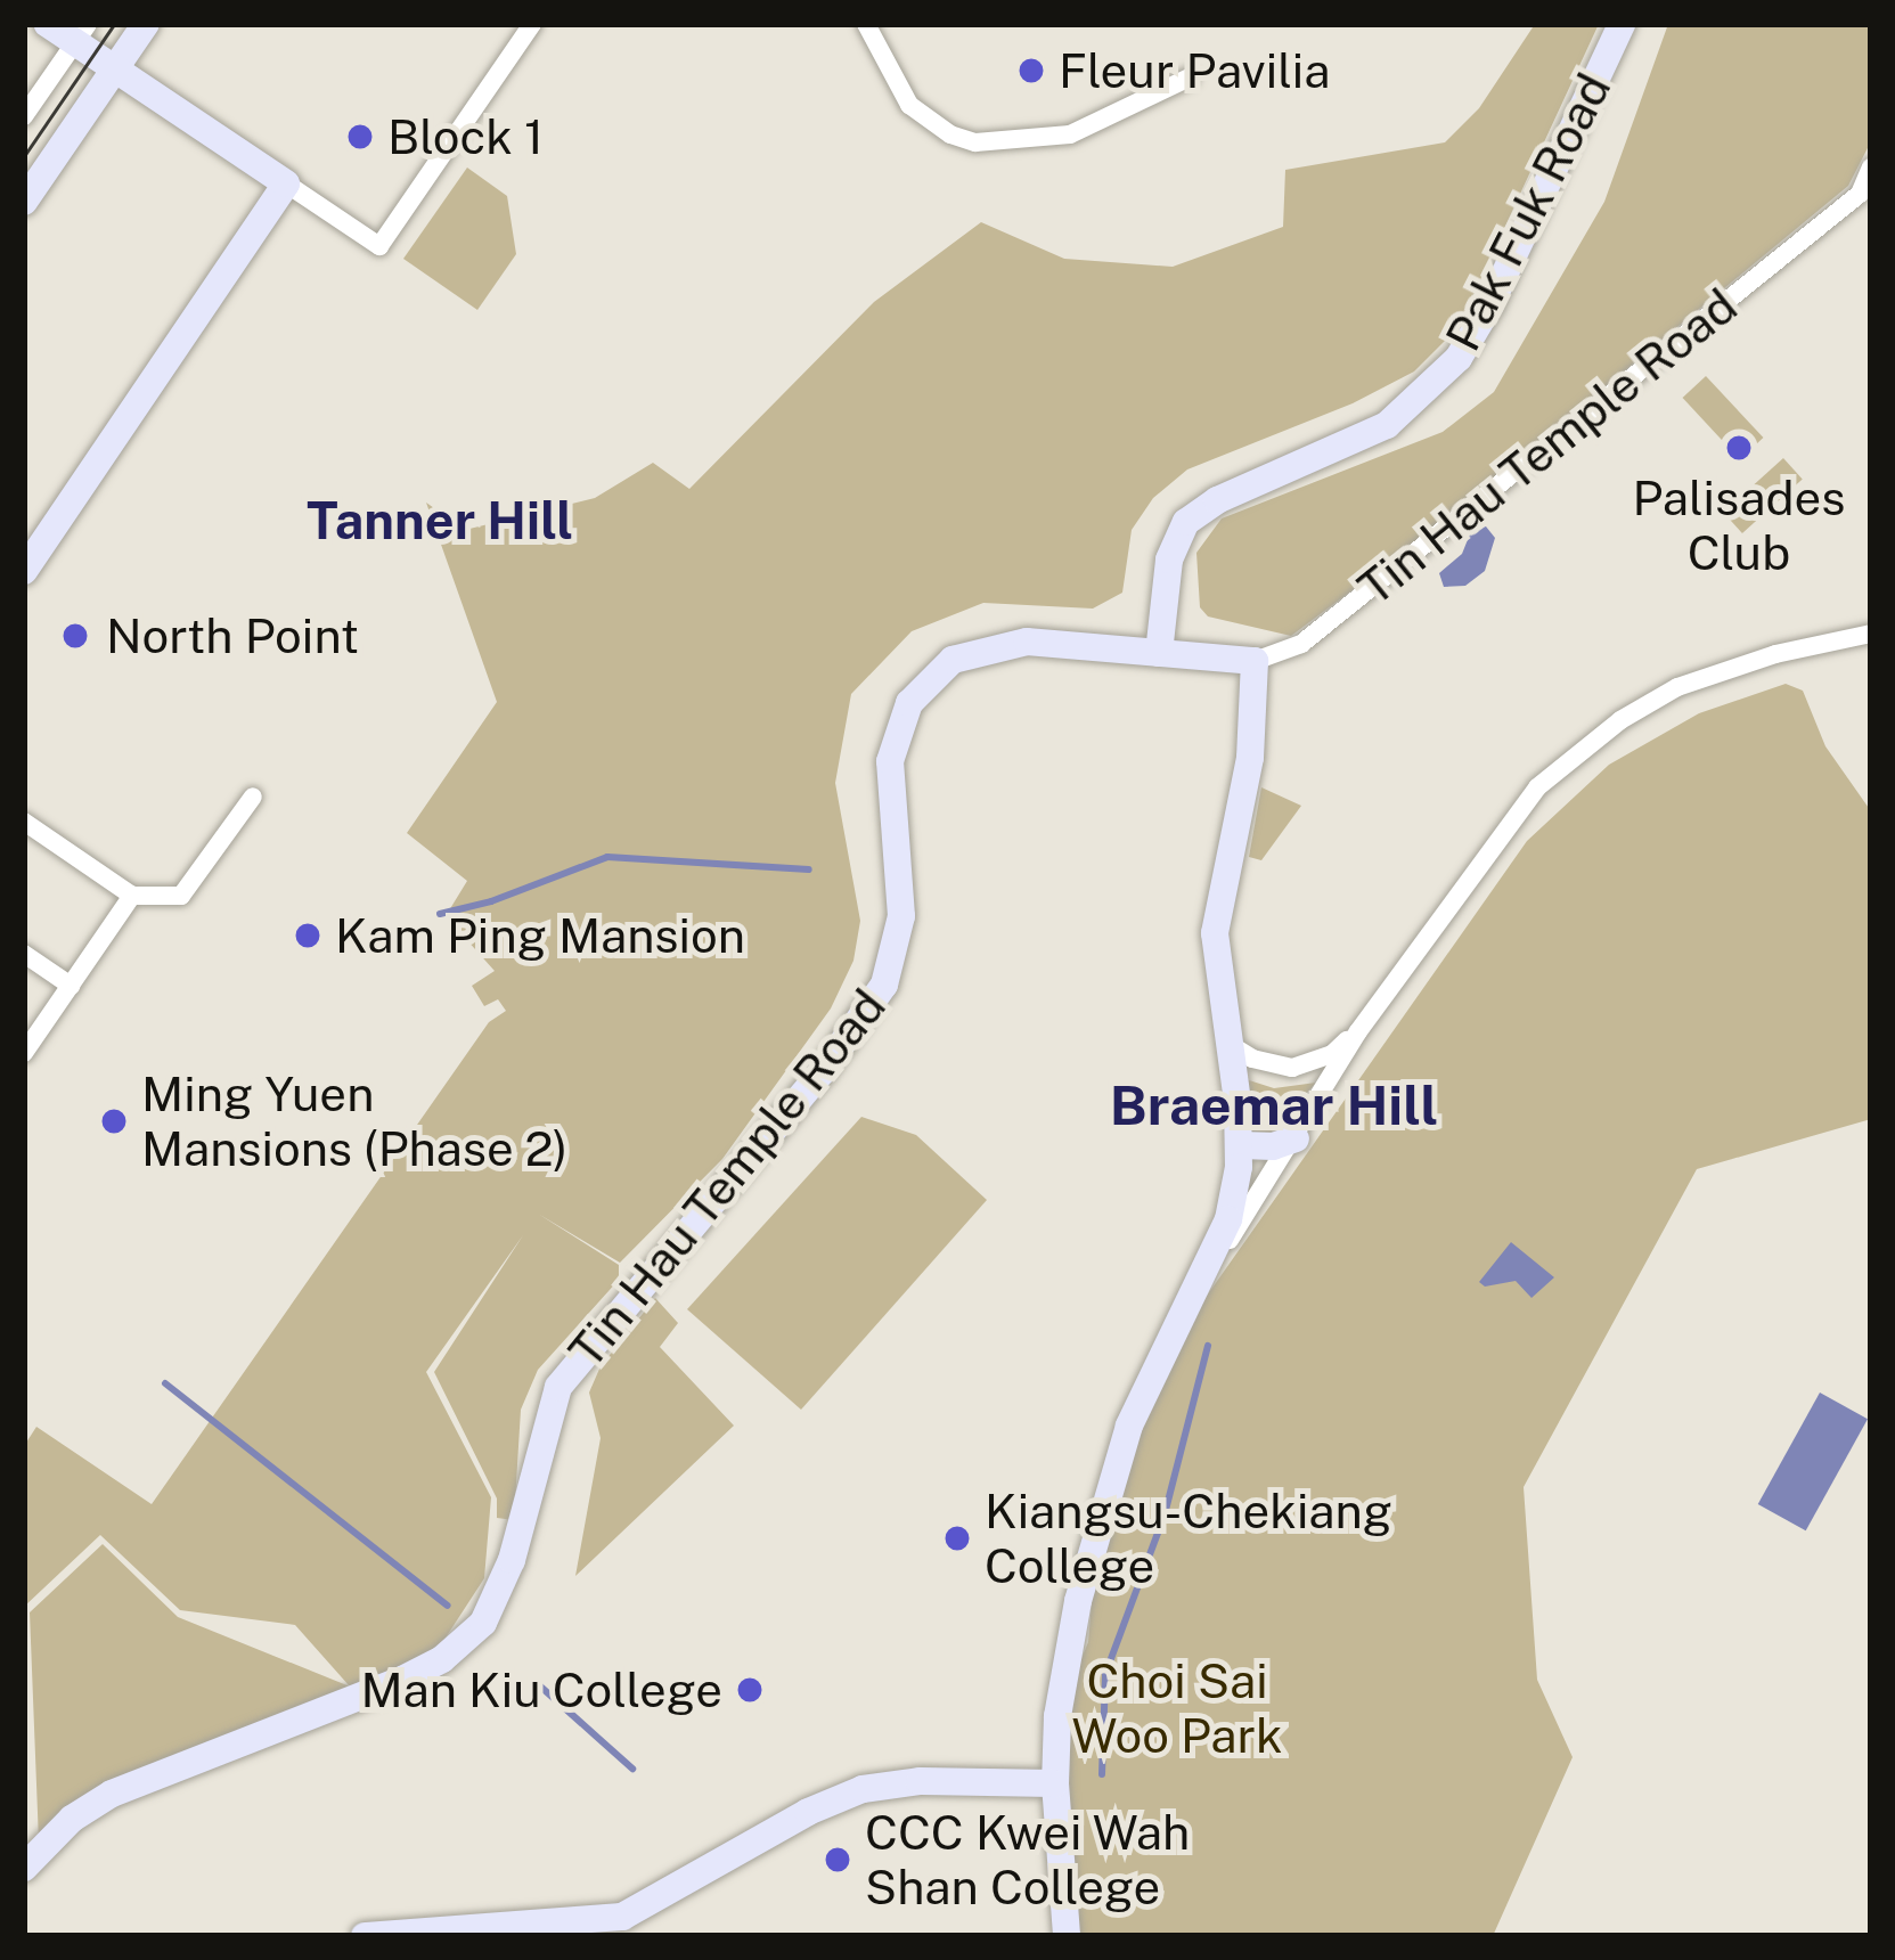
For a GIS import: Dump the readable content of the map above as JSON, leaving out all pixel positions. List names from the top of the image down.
{
  "streets": {
    "street": ["Pak Fuk Road", "Tin Hau Temple Road"]
  },
  "crossings": [
    ["Pak Fuk Road", "Tin Hau Temple Road"]
  ],
  "districts": ["Tanner Hill", "Braemar Hill"],
  "parks": ["Choi Sai Woo Park"],
  "places": [
    "Fleur Pavilia",
    "Block 1",
    "Palisades Club",
    "North Point",
    "Kam Ping Mansion",
    "Ming Yuen Mansions (Phase 2)",
    "Kiangsu-Chekiang College",
    "Man Kiu College",
    "CCC Kwei Wah Shan College"
  ]
}
